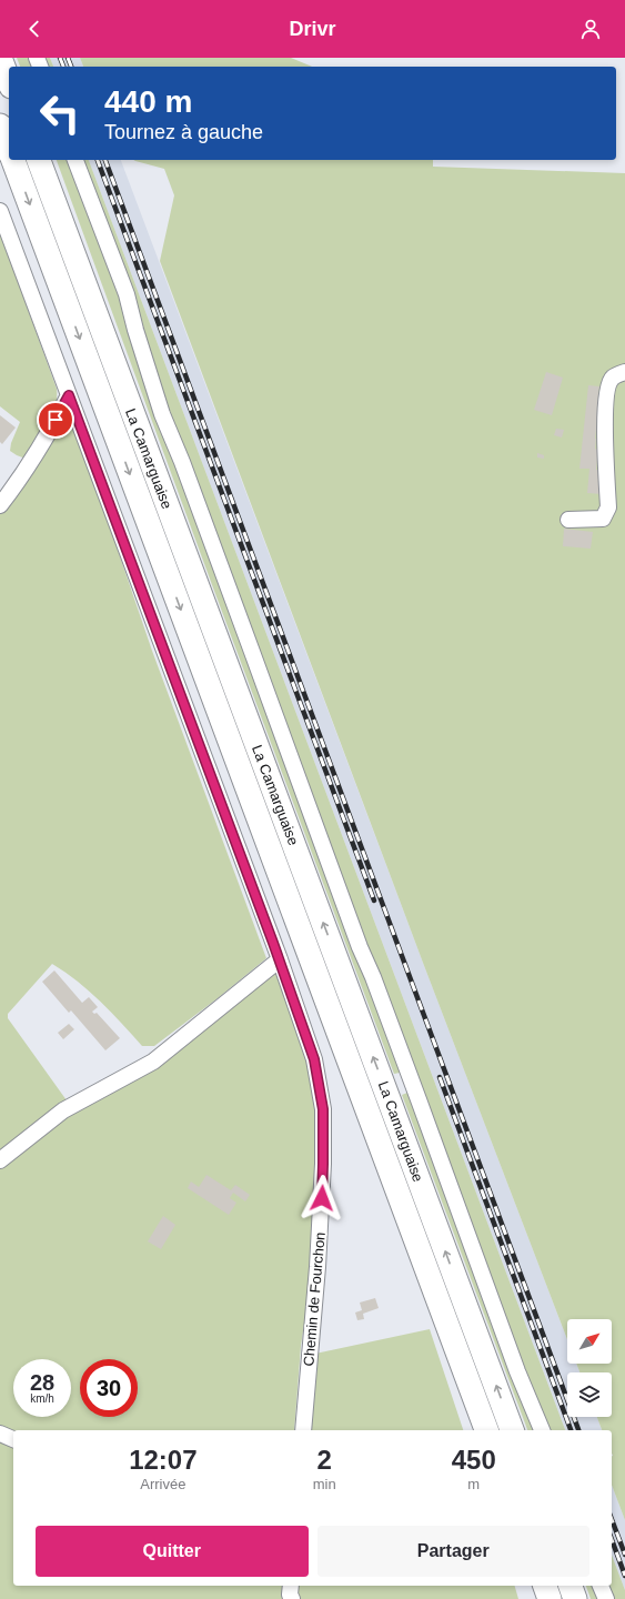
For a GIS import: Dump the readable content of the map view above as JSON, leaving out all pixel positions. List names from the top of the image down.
{
  "streets": {
    "highway": ["La Camarguaise"],
    "street": ["Chemin de Fourchon"]
  },
  "north": "top right",
  "page": {
    "header": "Drivr",
    "turn": ["440 m", "Tournez à gauche"],
    "speed": "28 km/h",
    "limit": "30",
    "eta": [
      "12:07",
      "Arrivée",
      "2",
      "min",
      "450",
      "m"
    ],
    "buttons": ["Quitter", "Partager"]
  }
}
